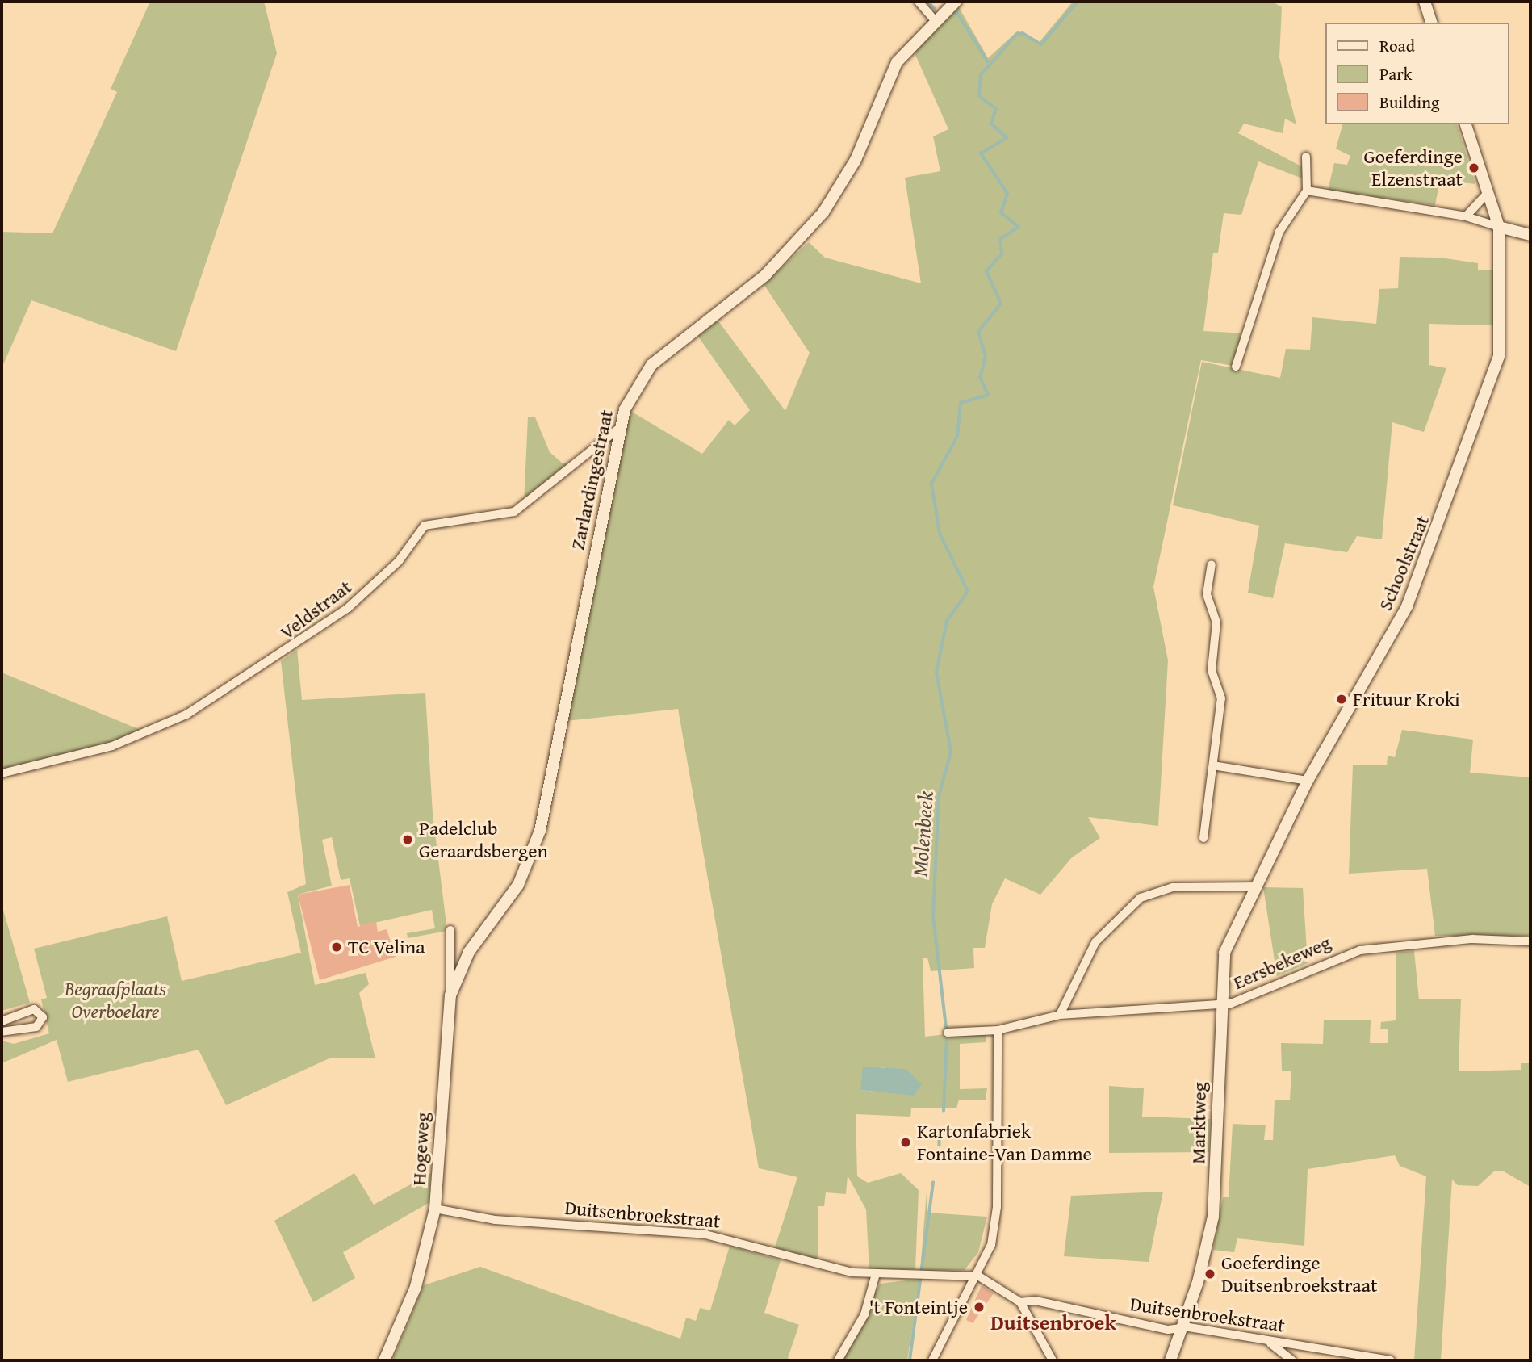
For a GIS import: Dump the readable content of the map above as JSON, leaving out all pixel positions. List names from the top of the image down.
{
  "streets": {
    "street": [
      "Zarlardingestraat",
      "Schoolstraat",
      "Veldstraat",
      "Eersbekeweg",
      "Marktweg",
      "Hogeweg",
      "Duitsenbroekstraat"
    ]
  },
  "crossings": [
    ["Zarlardingestraat", "Veldstraat"],
    ["Zarlardingestraat", "Hogeweg"],
    ["Schoolstraat", "Marktweg"],
    ["Eersbekeweg", "Marktweg"],
    ["Marktweg", "Duitsenbroekstraat"],
    ["Hogeweg", "Duitsenbroekstraat"]
  ],
  "districts": ["Duitsenbroek"],
  "water": ["Molenbeek"],
  "parks": ["Begraafplaats Overboelare"],
  "places": [
    "Goeferdinge Elzenstraat",
    "Frituur Kroki",
    "Padelclub Geraardsbergen",
    "TC Velina",
    "Kartonfabriek Fontaine-Van Damme",
    "Goeferdinge Duitsenbroekstraat",
    "'t Fonteintje"
  ],
  "legend": ["Road", "Park", "Building"]
}
